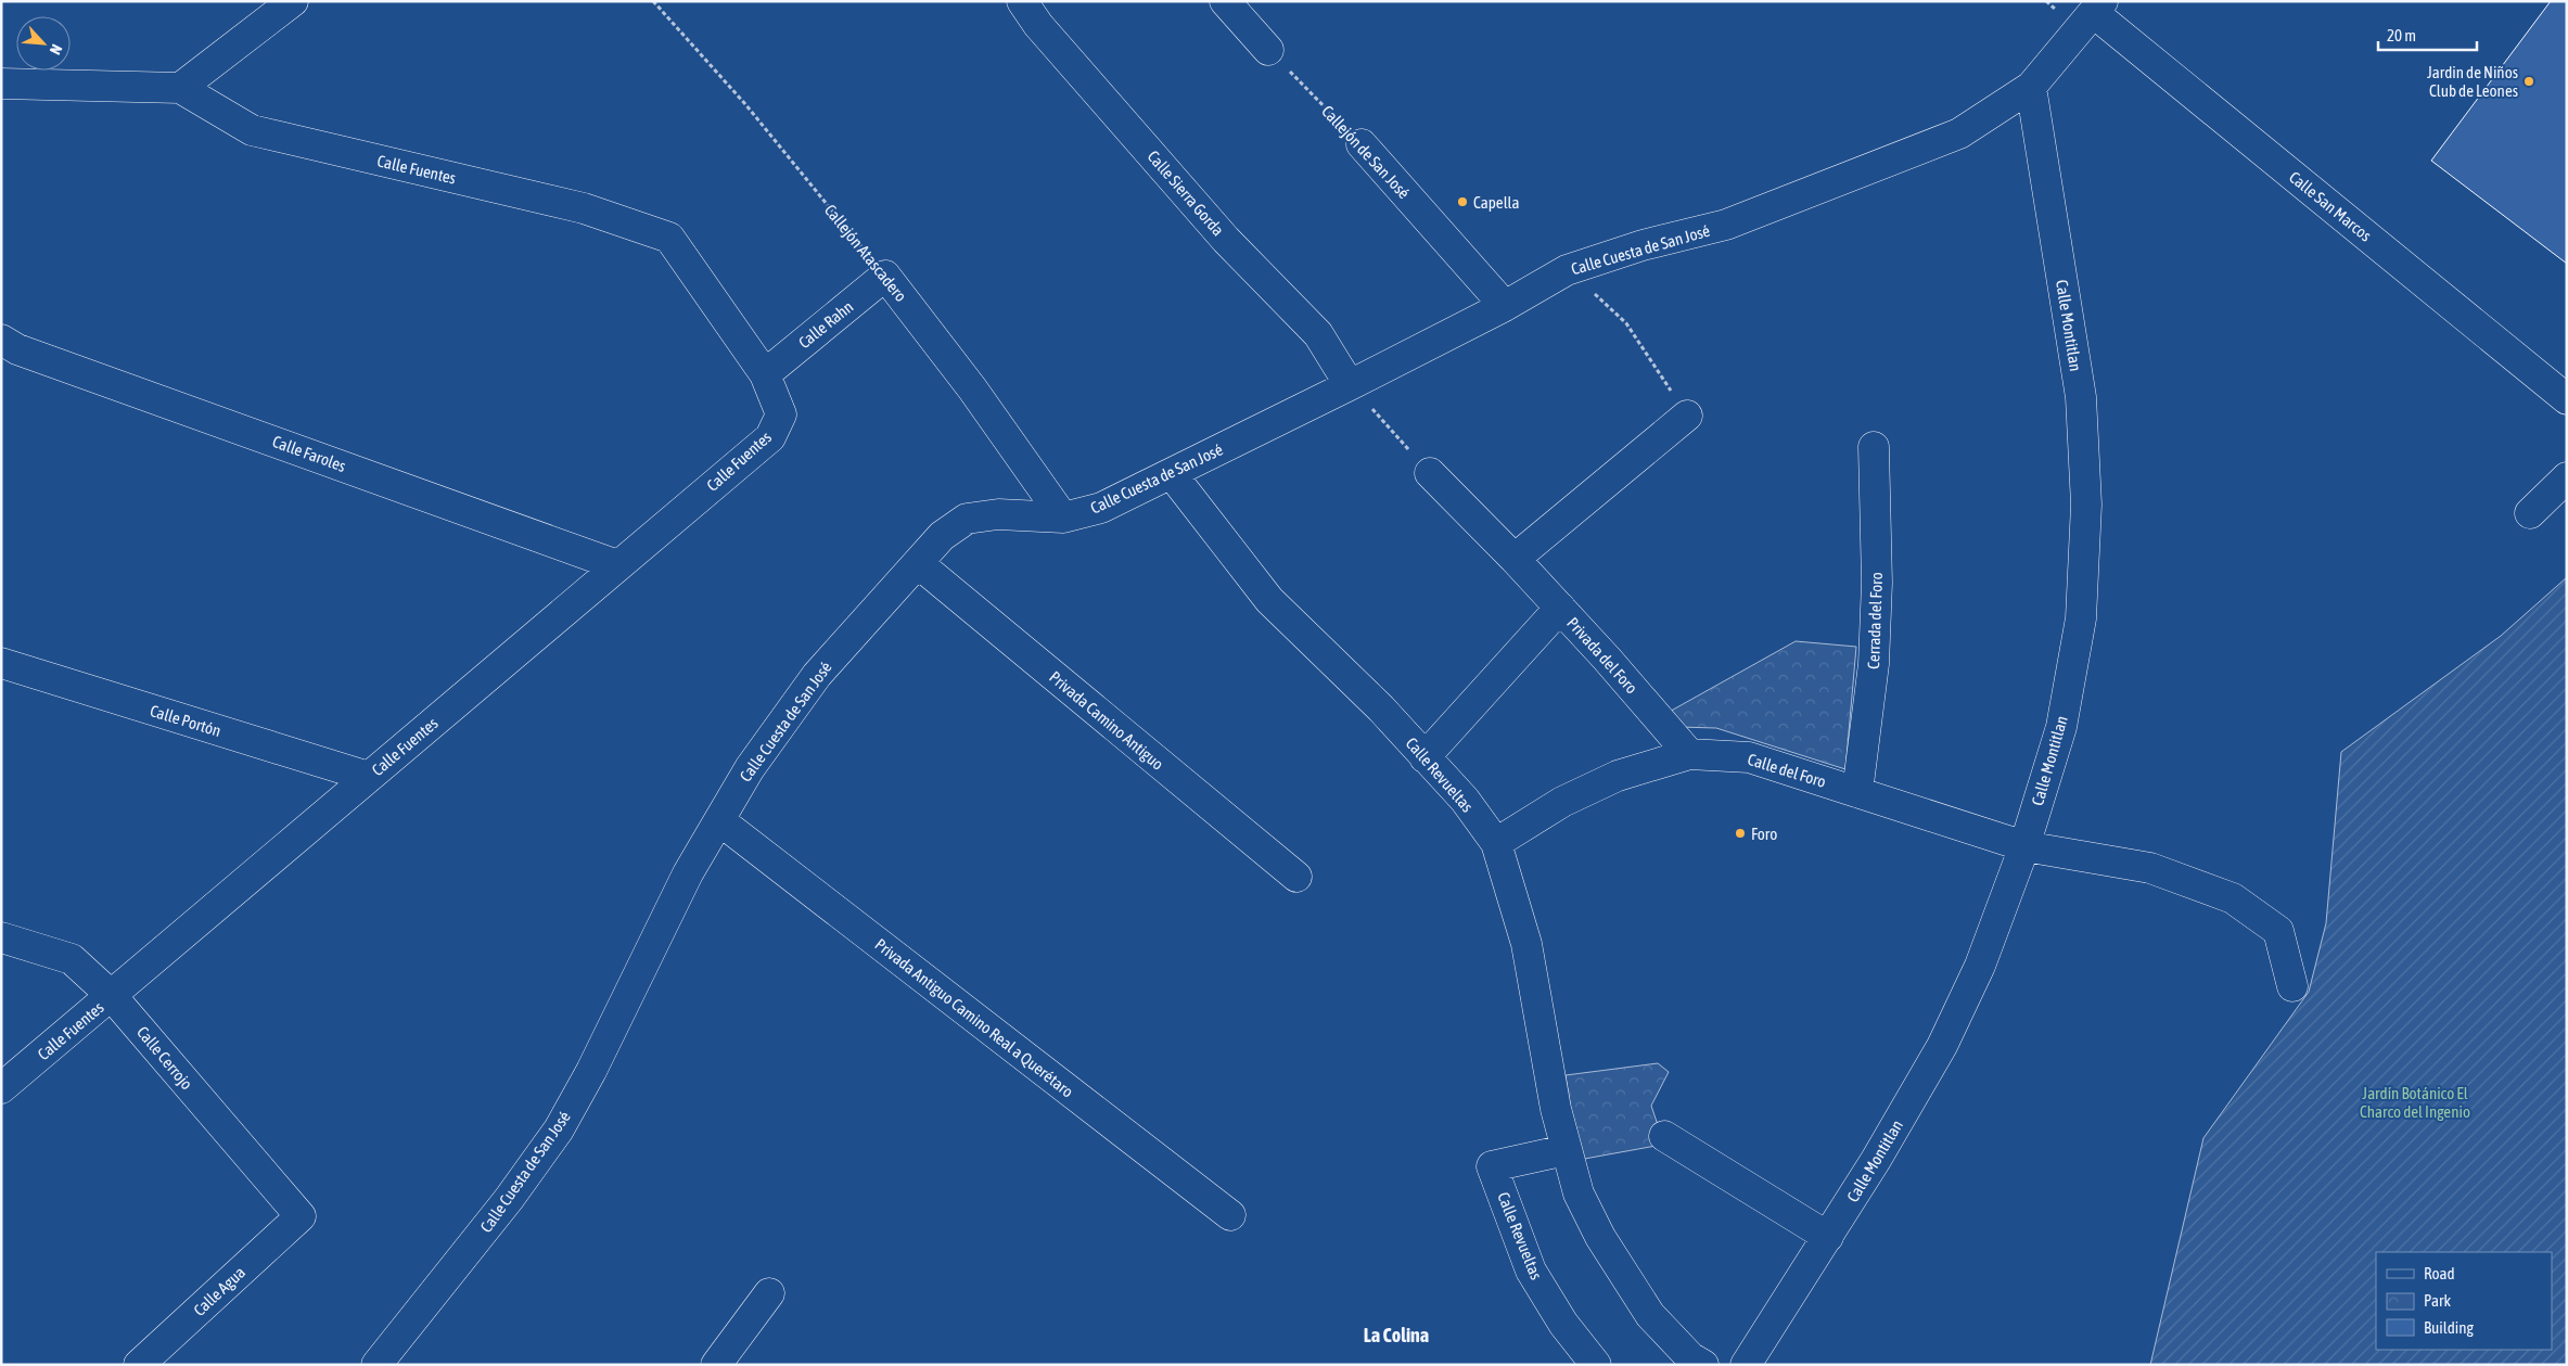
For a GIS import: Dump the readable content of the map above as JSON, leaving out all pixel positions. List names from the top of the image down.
{
  "streets": {
    "street": [
      "Callejón de San José",
      "Calle Fuentes",
      "Calle Sierra Gorda",
      "Calle San Marcos",
      "Calle Cuesta de San José",
      "Callejón Atascadero",
      "Calle Rahn",
      "Calle Montitlan",
      "Calle Faroles",
      "Cerrada del Foro",
      "Privada del Foro",
      "Calle Portón",
      "Privada Camino Antiguo",
      "Calle del Foro",
      "Calle Revueltas",
      "Privada Antiguo Camino Real a Querétaro",
      "Calle Cerrojo",
      "Calle Agua"
    ]
  },
  "crossings": [
    ["Callejón de San José", "Calle Cuesta de San José"],
    ["Calle Fuentes", "Calle Rahn"],
    ["Calle Fuentes", "Calle Faroles"],
    ["Calle Fuentes", "Calle Portón"],
    ["Calle Fuentes", "Calle Cerrojo"],
    ["Calle Sierra Gorda", "Calle Cuesta de San José"],
    ["Calle San Marcos", "Calle Cuesta de San José"],
    ["Calle Cuesta de San José", "Callejón Atascadero"],
    ["Calle Cuesta de San José", "Calle Montitlan"],
    ["Calle Cuesta de San José", "Privada Camino Antiguo"],
    ["Calle Cuesta de San José", "Calle Revueltas"],
    ["Calle Cuesta de San José", "Privada Antiguo Camino Real a Querétaro"],
    ["Callejón Atascadero", "Calle Rahn"],
    ["Calle Montitlan", "Calle del Foro"],
    ["Cerrada del Foro", "Calle del Foro"],
    ["Privada del Foro", "Calle del Foro"],
    ["Calle del Foro", "Calle Revueltas"],
    ["Calle Cerrojo", "Calle Agua"]
  ],
  "districts": ["La Colina"],
  "parks": ["Jardín Botánico El Charco del Ingenio"],
  "places": ["Jardin de Niños Club de Leones", "Capella", "Foro"],
  "legend": ["Road", "Park", "Building"],
  "scale_bar": "20 m",
  "north": "bottom right"
}
